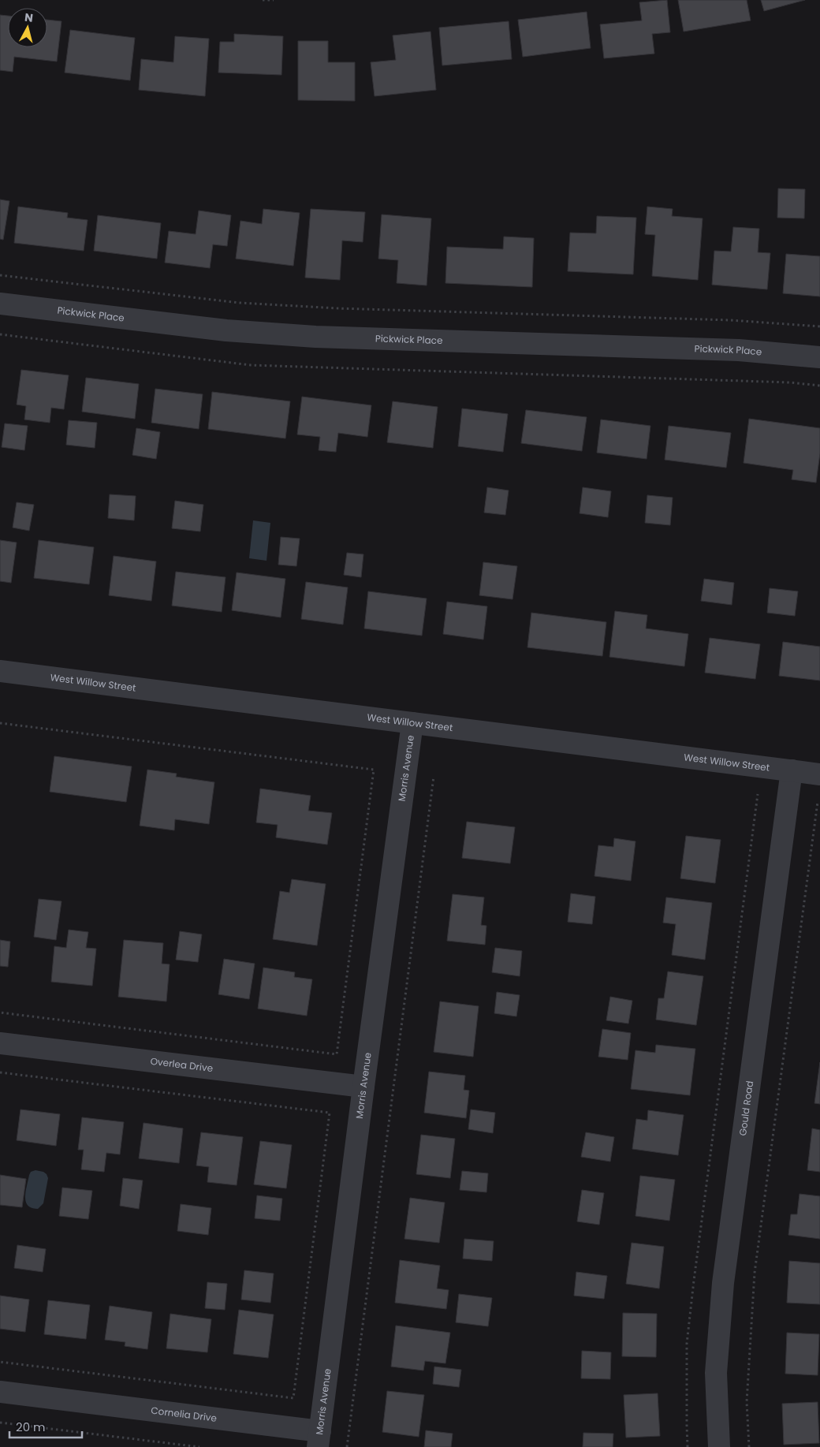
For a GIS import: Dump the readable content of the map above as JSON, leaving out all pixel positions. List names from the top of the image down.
{
  "streets": {
    "street": [
      "Pickwick Place",
      "West Willow Street",
      "Morris Avenue",
      "Overlea Drive",
      "Gould Road",
      "Cornelia Drive"
    ]
  },
  "crossings": [
    ["West Willow Street", "Morris Avenue"],
    ["West Willow Street", "Gould Road"],
    ["Morris Avenue", "Overlea Drive"],
    ["Morris Avenue", "Cornelia Drive"]
  ],
  "scale_bar": "20 m",
  "north": "top"
}
